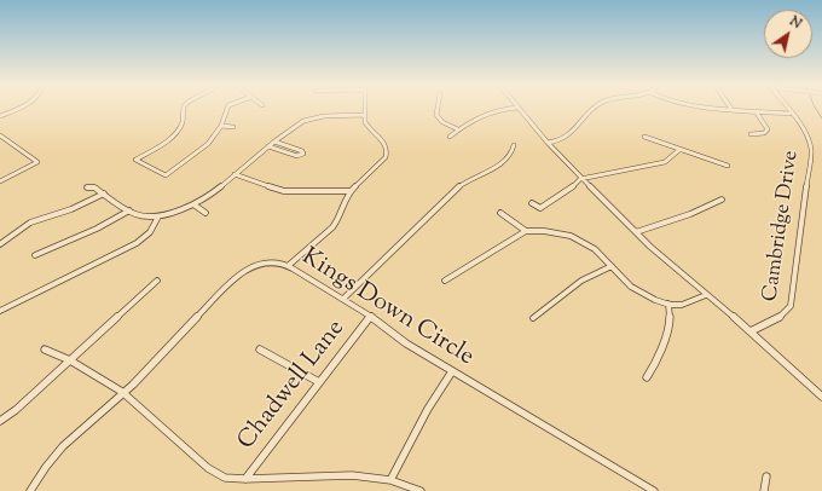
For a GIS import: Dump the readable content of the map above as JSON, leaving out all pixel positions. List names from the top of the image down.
{
  "streets": {
    "street": ["Cambridge Drive", "Kings Down Circle", "Chadwell Lane"]
  },
  "crossings": [
    ["Kings Down Circle", "Chadwell Lane"]
  ],
  "north": "top right"
}
